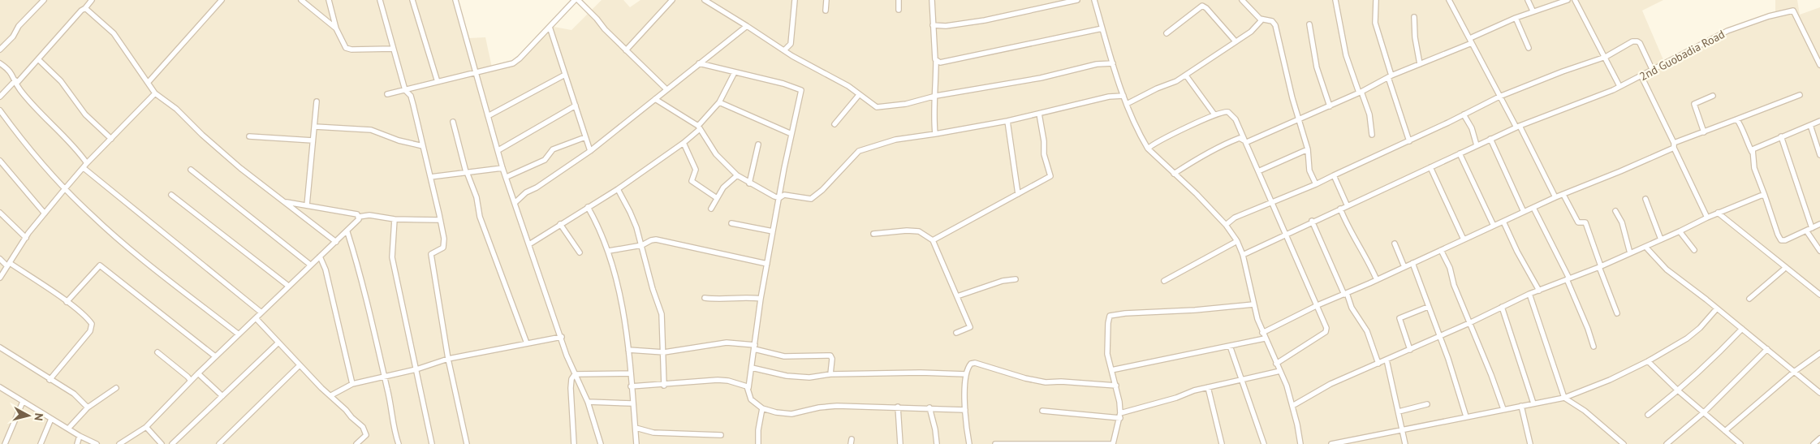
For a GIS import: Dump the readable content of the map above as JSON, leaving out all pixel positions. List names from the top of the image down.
{
  "streets": {
    "street": ["2nd Guobadia Road"]
  },
  "north": "right"
}
